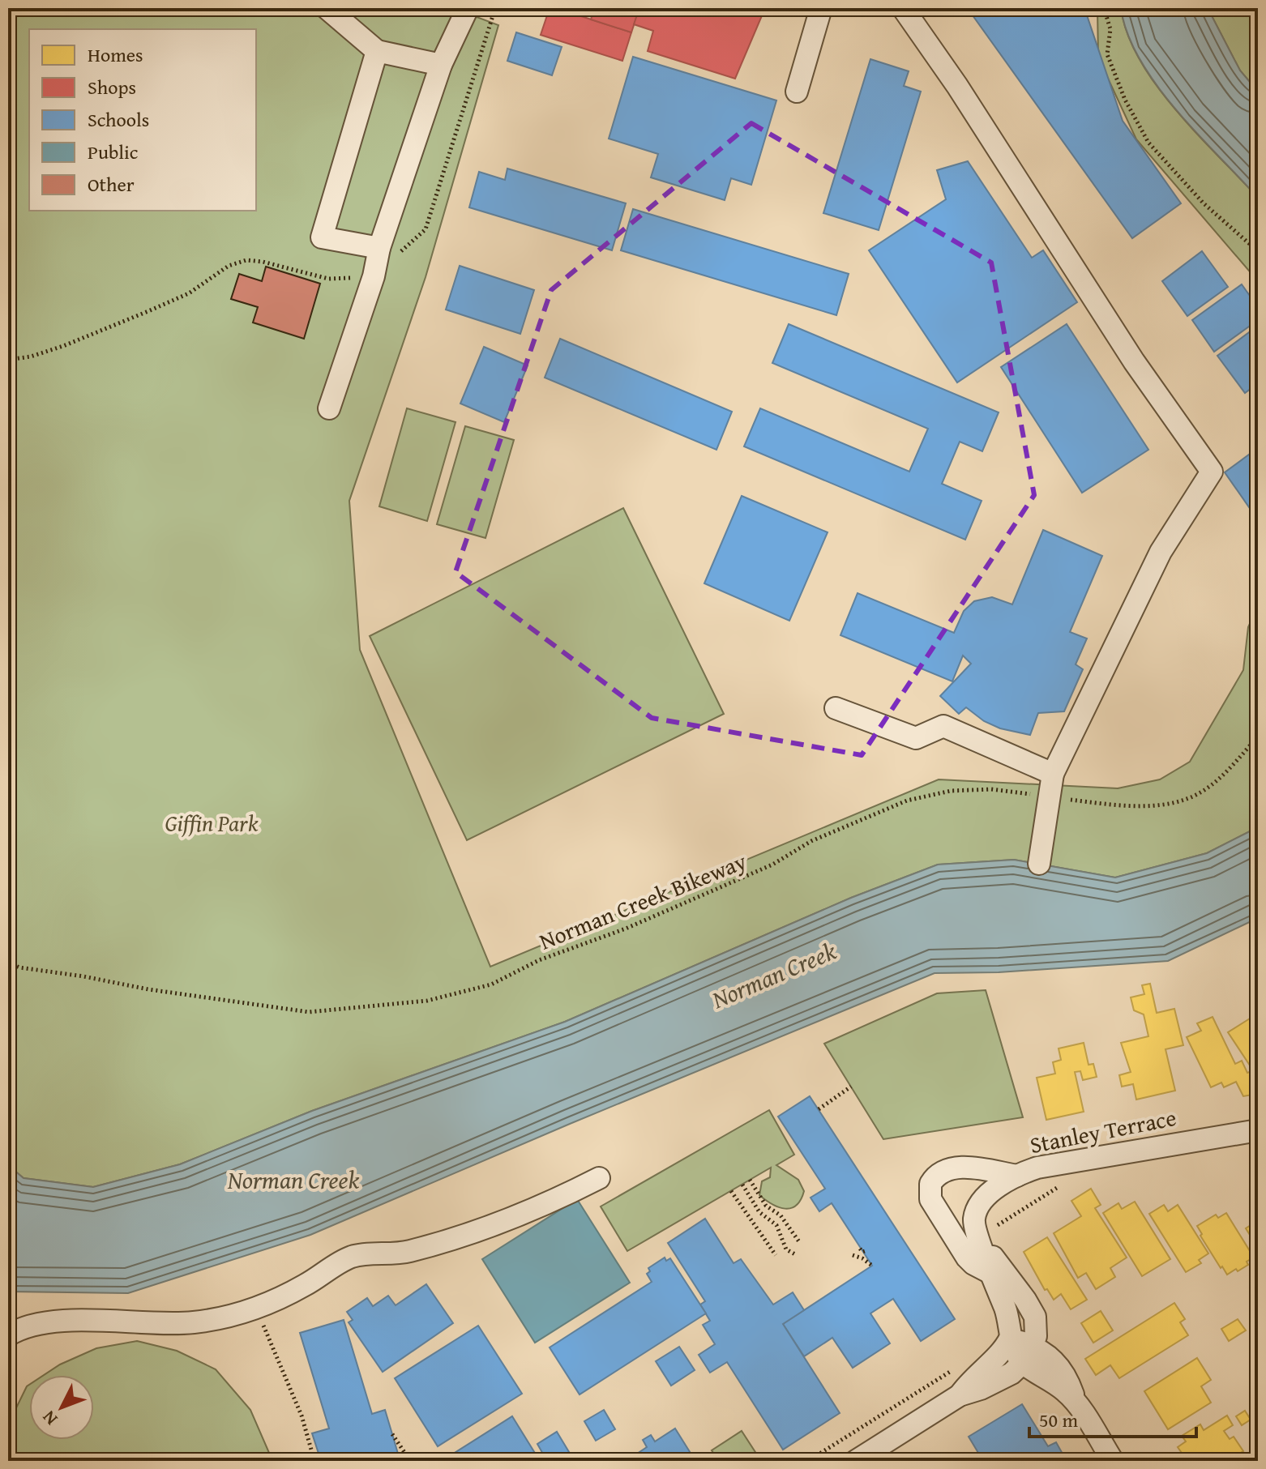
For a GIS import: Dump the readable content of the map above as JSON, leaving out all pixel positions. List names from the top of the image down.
{
  "streets": {
    "street": ["Stanley Terrace"],
    "path": ["Norman Creek Bikeway"]
  },
  "water": ["Norman Creek"],
  "parks": ["Giffin Park"],
  "legend": [
    "Homes",
    "Shops",
    "Schools",
    "Public",
    "Other"
  ],
  "scale_bar": "50 m",
  "north": "bottom left"
}
